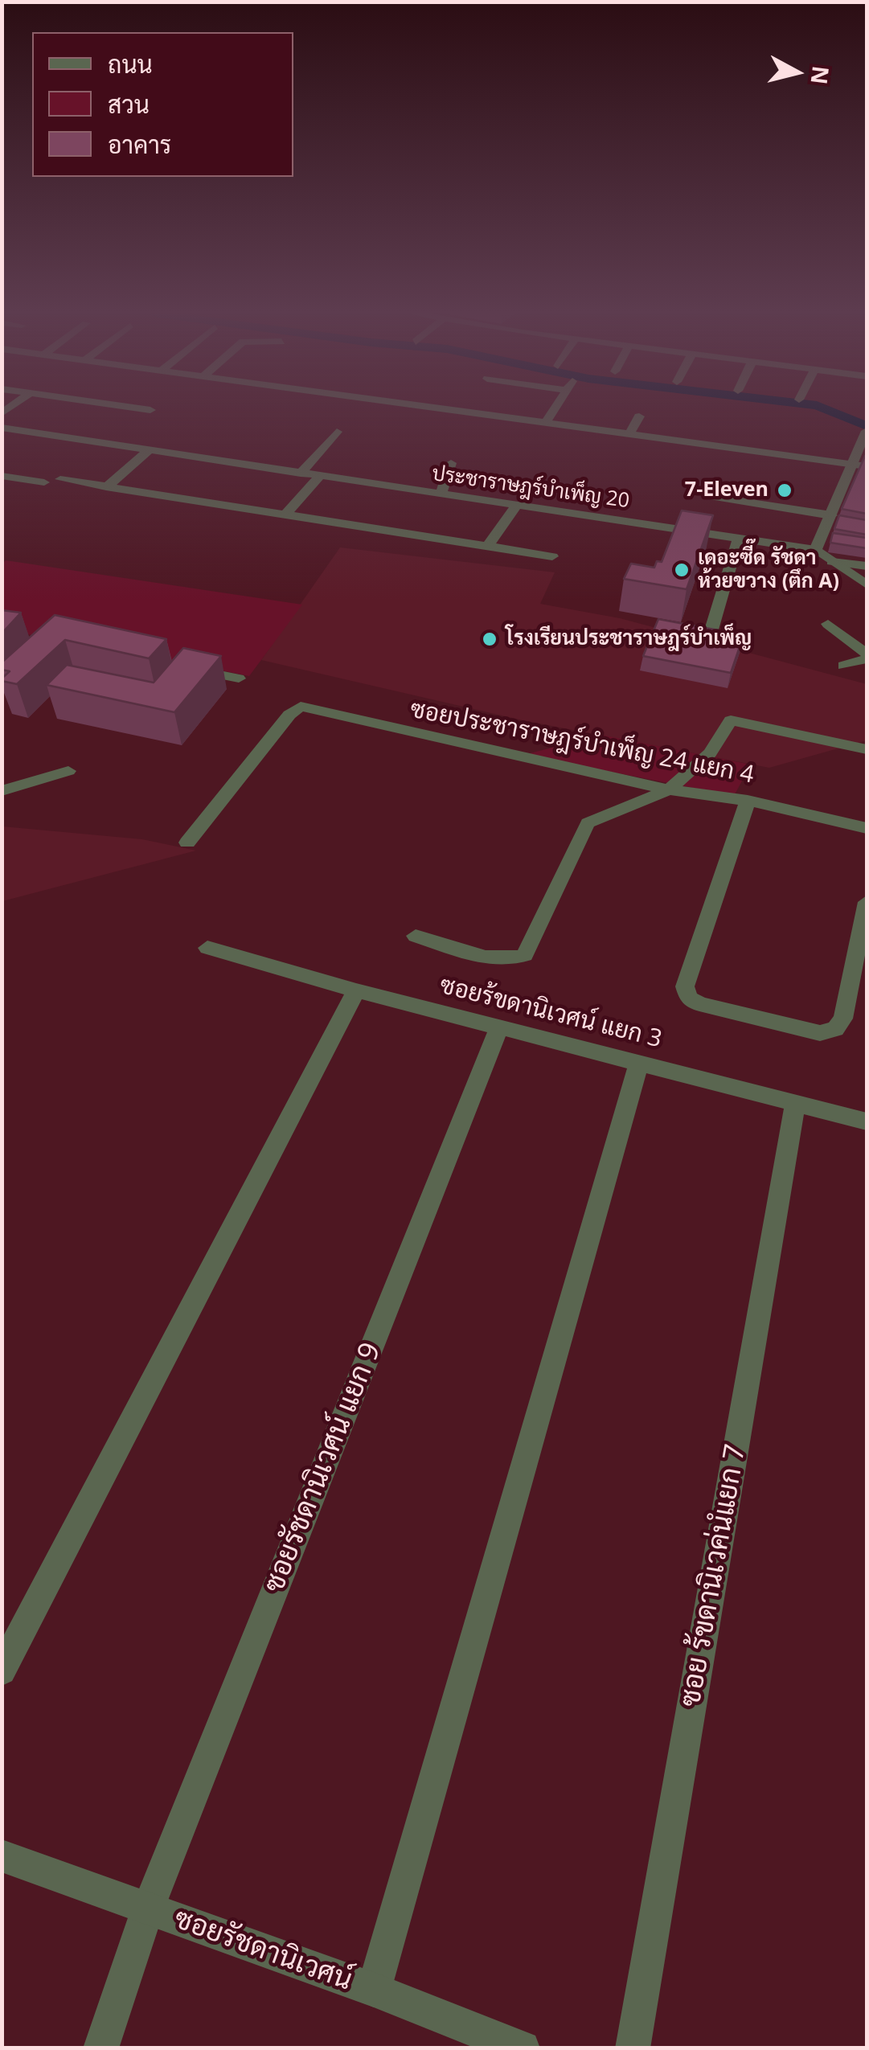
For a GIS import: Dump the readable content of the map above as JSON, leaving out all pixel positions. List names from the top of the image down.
{
  "streets": {
    "street": [
      "ประชาราษฎร์บำเพ็ญ 20",
      "ซอยประชาราษฎร์บำเพ็ญ 24 แยก 4",
      "ซอยร้ขดานิเวศน์ แยก 3",
      "ซอยรัชดานิเวศน์ แยก 9",
      "ซอย ร้ขดานิเวค่นํแยก 7",
      "ซอยรัชดานิเวศน์"
    ]
  },
  "crossings": [
    ["ซอยร้ขดานิเวศน์ แยก 3", "ซอยรัชดานิเวศน์ แยก 9"],
    ["ซอยร้ขดานิเวศน์ แยก 3", "ซอย ร้ขดานิเวค่นํแยก 7"],
    ["ซอยรัชดานิเวศน์ แยก 9", "ซอยรัชดานิเวศน์"]
  ],
  "places": ["7-Eleven", "เดอะซี๊ด รัชดา ห้วยขวาง (ตึก A)", "โรงเรียนประชาราษฎร์บำเพ็ญ"],
  "legend": ["ถนน", "สวน", "อาคาร"],
  "north": "right"
}
